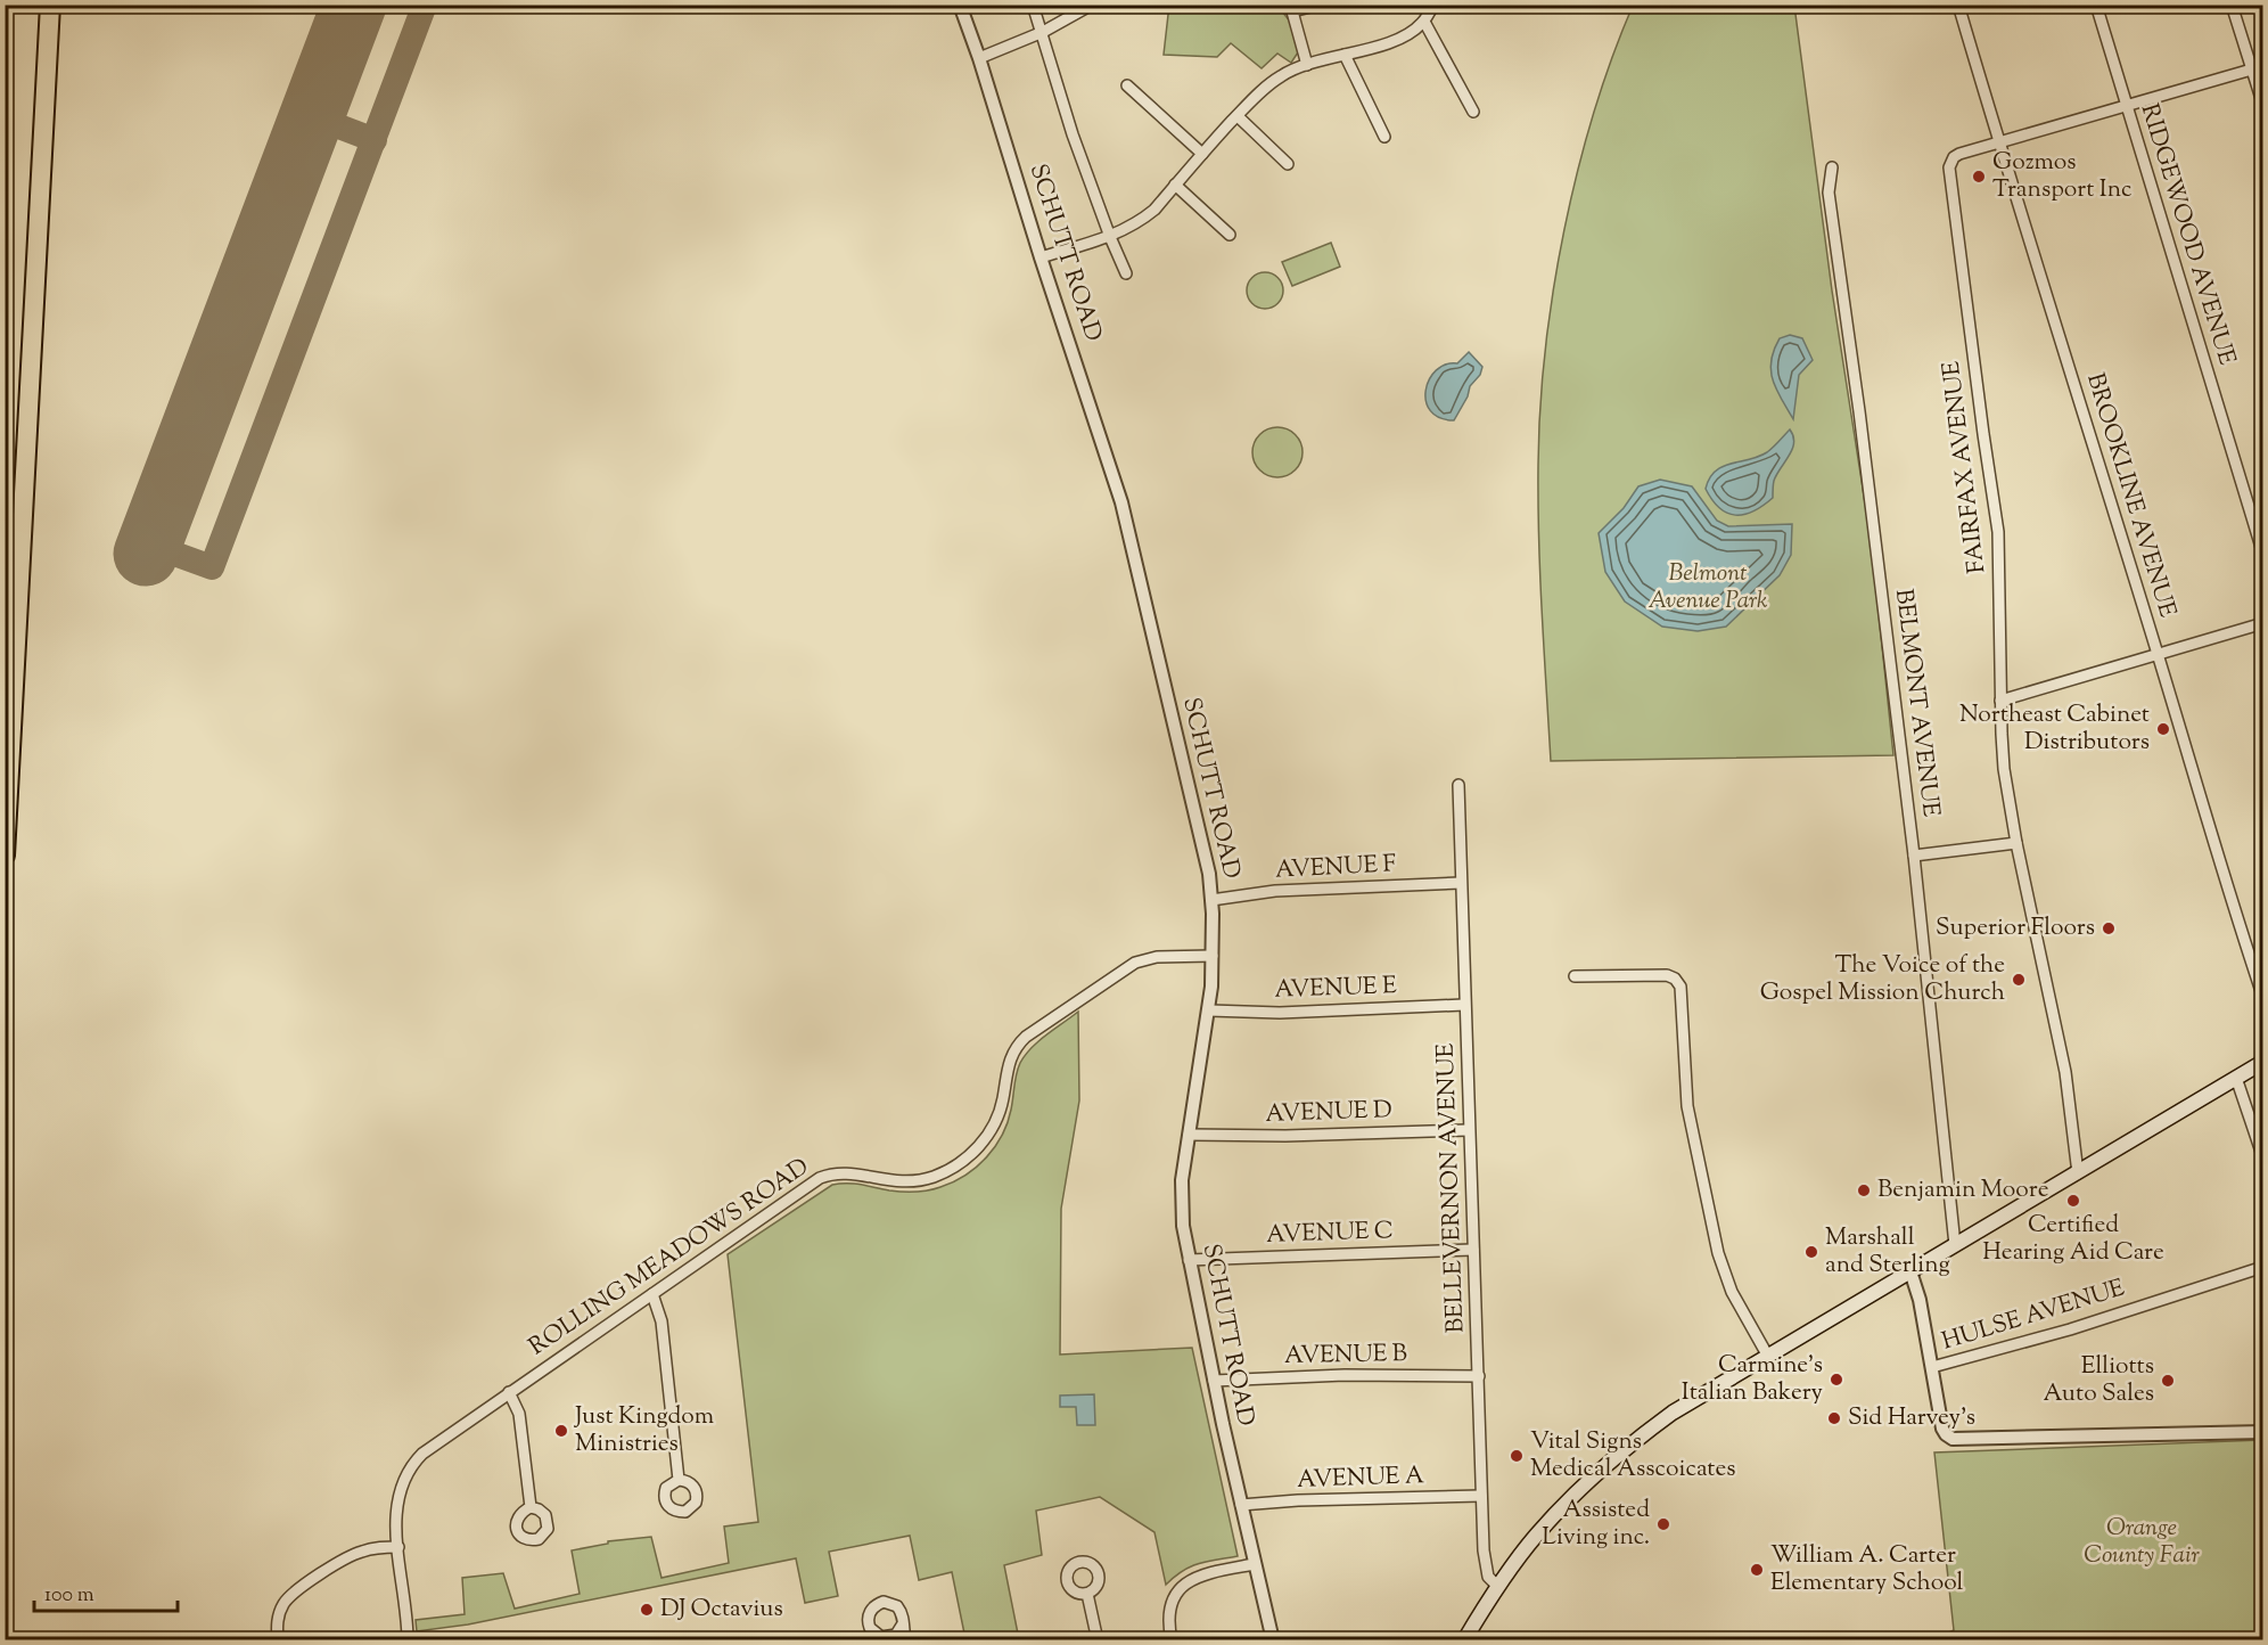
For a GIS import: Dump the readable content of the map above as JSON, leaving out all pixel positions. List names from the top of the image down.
{
  "streets": {
    "street": [
      "RIDGEWOOD AVENUE",
      "SCHUTT ROAD",
      "FAIRFAX AVENUE",
      "BROOKLINE AVENUE",
      "BELMONT AVENUE",
      "AVENUE F",
      "AVENUE E",
      "AVENUE D",
      "BELLEVERNON AVENUE",
      "AVENUE C",
      "ROLLING MEADOWS ROAD",
      "HULSE AVENUE",
      "AVENUE B",
      "AVENUE A"
    ]
  },
  "crossings": [
    ["SCHUTT ROAD", "AVENUE F"],
    ["SCHUTT ROAD", "AVENUE E"],
    ["SCHUTT ROAD", "AVENUE D"],
    ["SCHUTT ROAD", "AVENUE C"],
    ["SCHUTT ROAD", "ROLLING MEADOWS ROAD"],
    ["SCHUTT ROAD", "AVENUE B"],
    ["SCHUTT ROAD", "AVENUE A"],
    ["FAIRFAX AVENUE", "BROOKLINE AVENUE"],
    ["AVENUE F", "BELLEVERNON AVENUE"],
    ["AVENUE E", "BELLEVERNON AVENUE"],
    ["AVENUE D", "BELLEVERNON AVENUE"],
    ["BELLEVERNON AVENUE", "AVENUE C"],
    ["BELLEVERNON AVENUE", "AVENUE B"],
    ["BELLEVERNON AVENUE", "AVENUE A"]
  ],
  "parks": ["Belmont Avenue Park", "Orange County Fair"],
  "places": [
    "Gozmos Transport Inc",
    "Northeast Cabinet Distributors",
    "Superior Floors",
    "The Voice of the Gospel Mission Church",
    "Benjamin Moore",
    "Certified Hearing Aid Care",
    "Marshall and Sterling",
    "Carmine's Italian Bakery",
    "Elliotts Auto Sales",
    "Sid Harvey's",
    "Just Kingdom Ministries",
    "Vital Signs Medical Asscoicates",
    "Assisted Living inc.",
    "William A. Carter Elementary School",
    "DJ Octavius"
  ],
  "scale_bar": "100 m"
}
